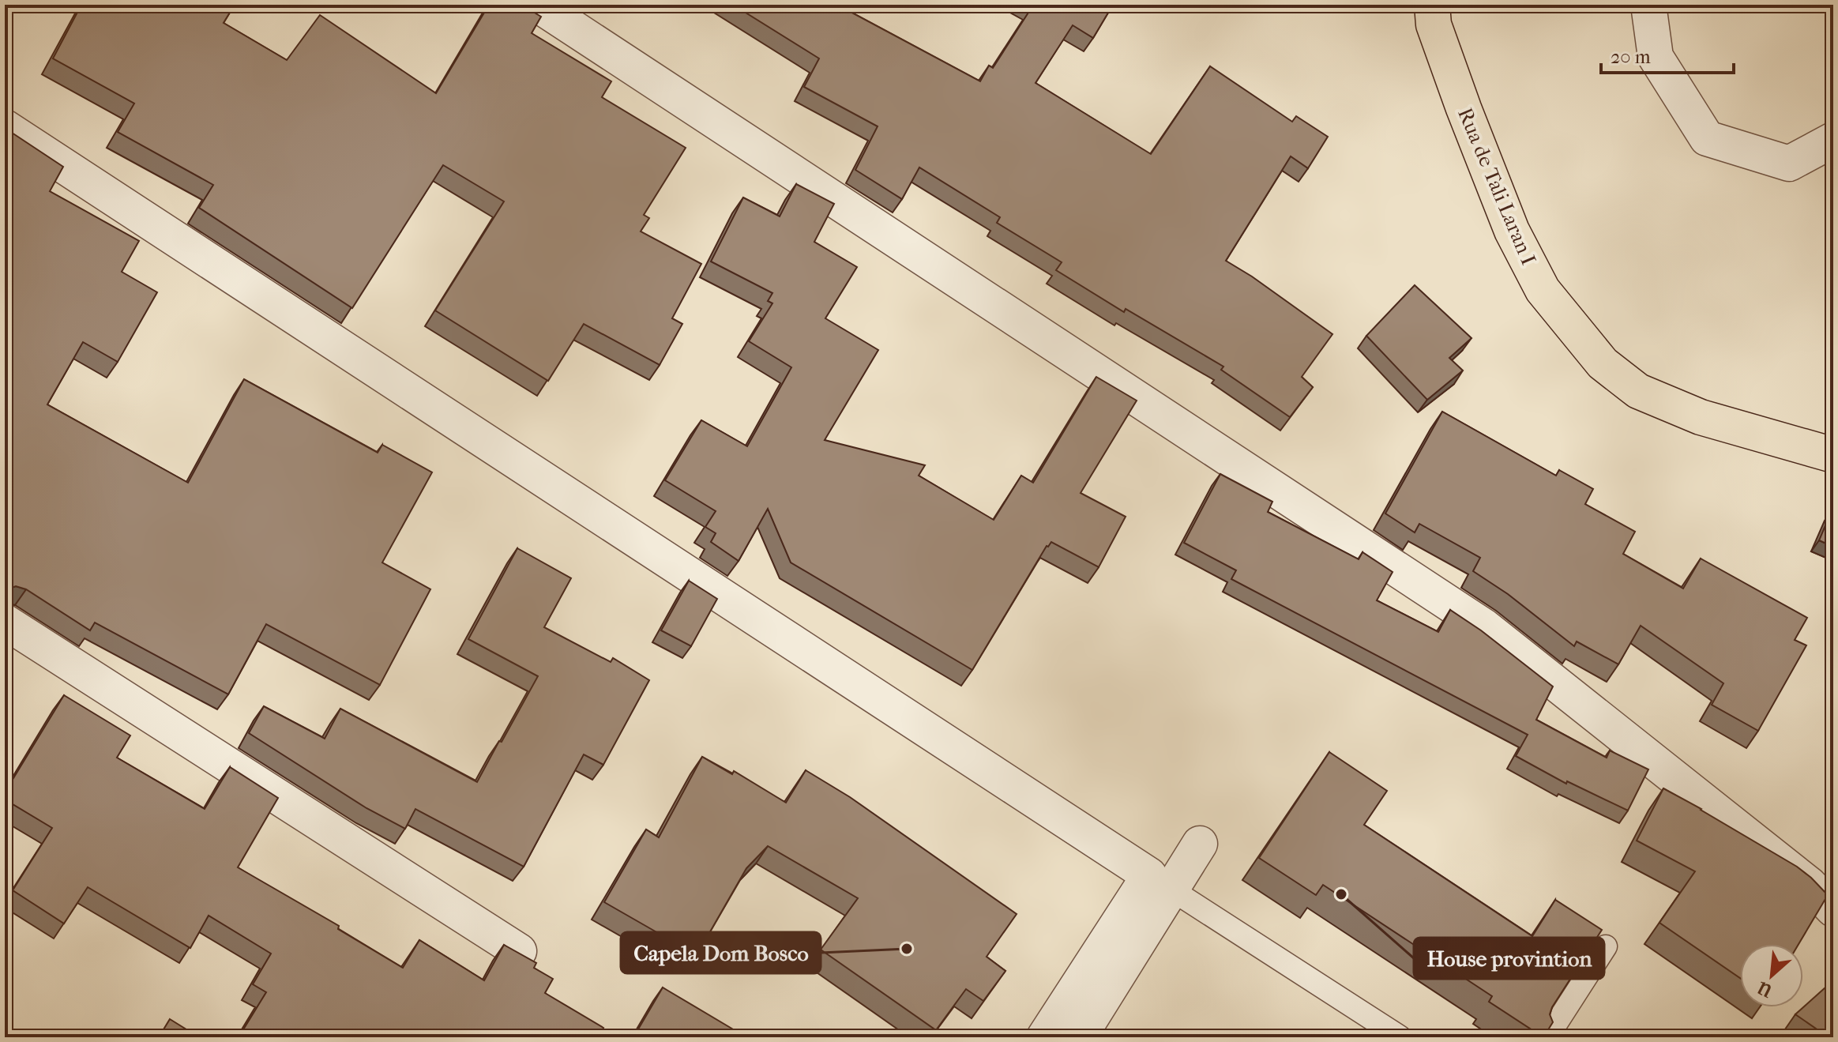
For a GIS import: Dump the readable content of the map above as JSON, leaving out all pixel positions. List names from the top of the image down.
{
  "streets": {
    "main road": ["Rua de Tali Laran I"]
  },
  "places": ["House provintion", "Capela Dom Bosco"],
  "scale_bar": "20 m",
  "north": "bottom left"
}
